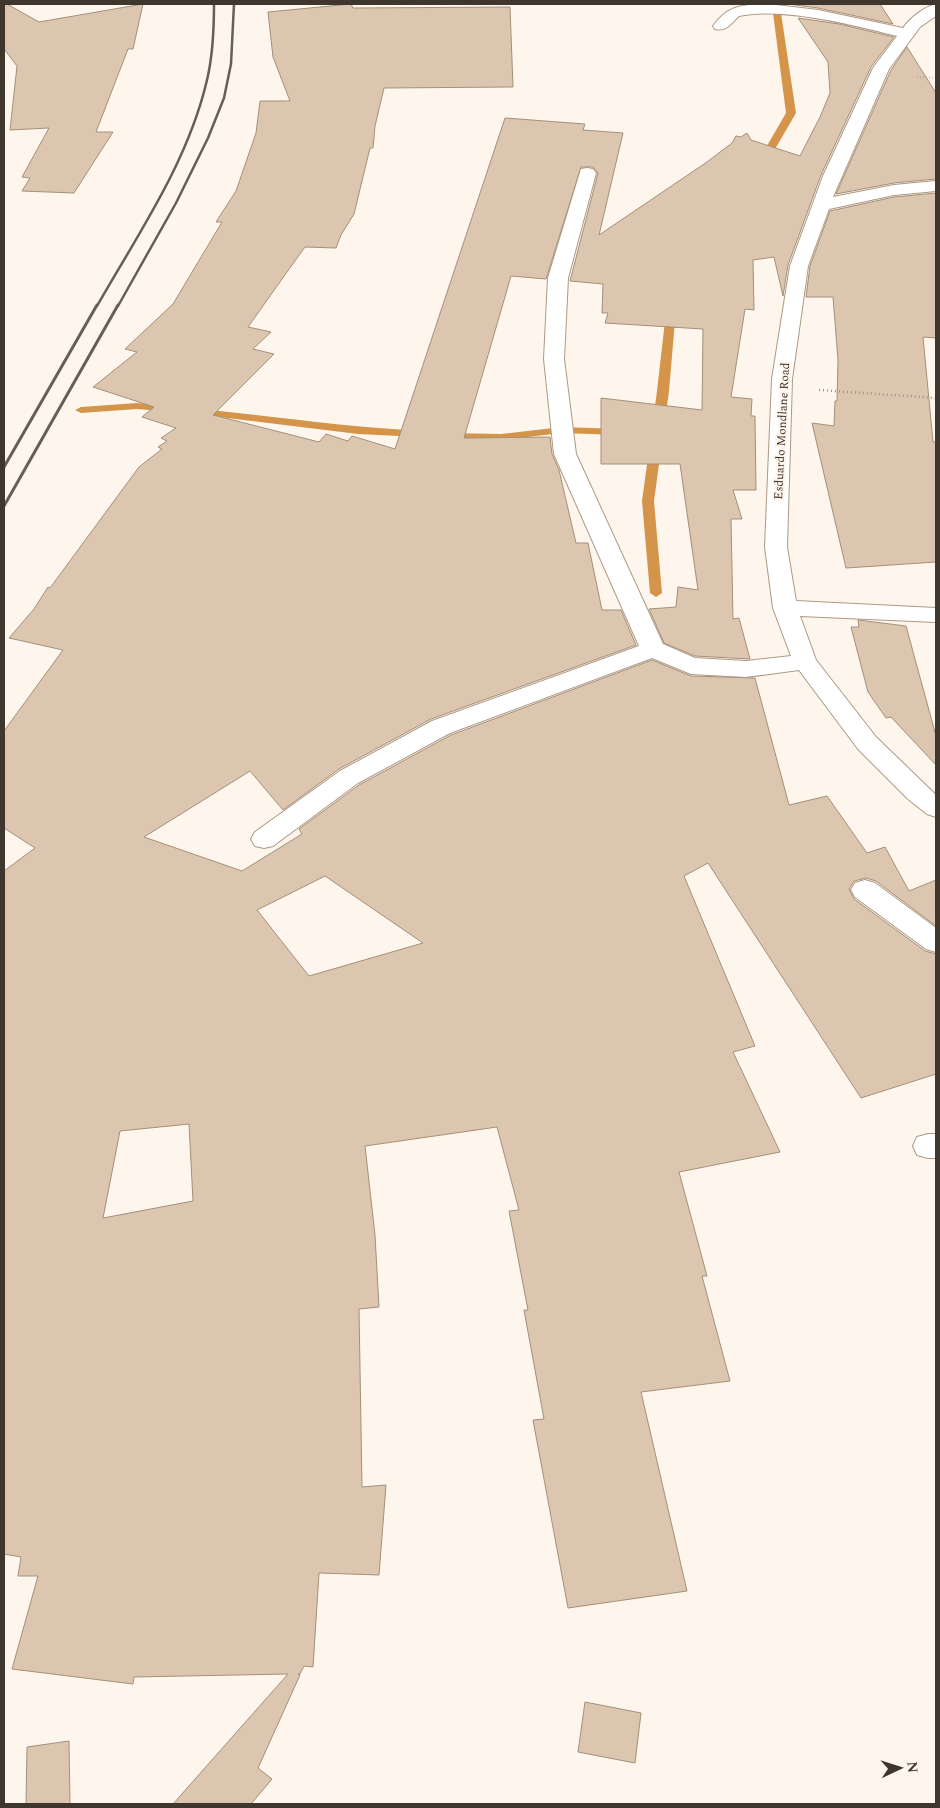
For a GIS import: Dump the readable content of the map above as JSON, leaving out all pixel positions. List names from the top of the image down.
{
  "streets": {
    "street": ["Esduardo Mondlane Road"]
  },
  "north": "right"
}
